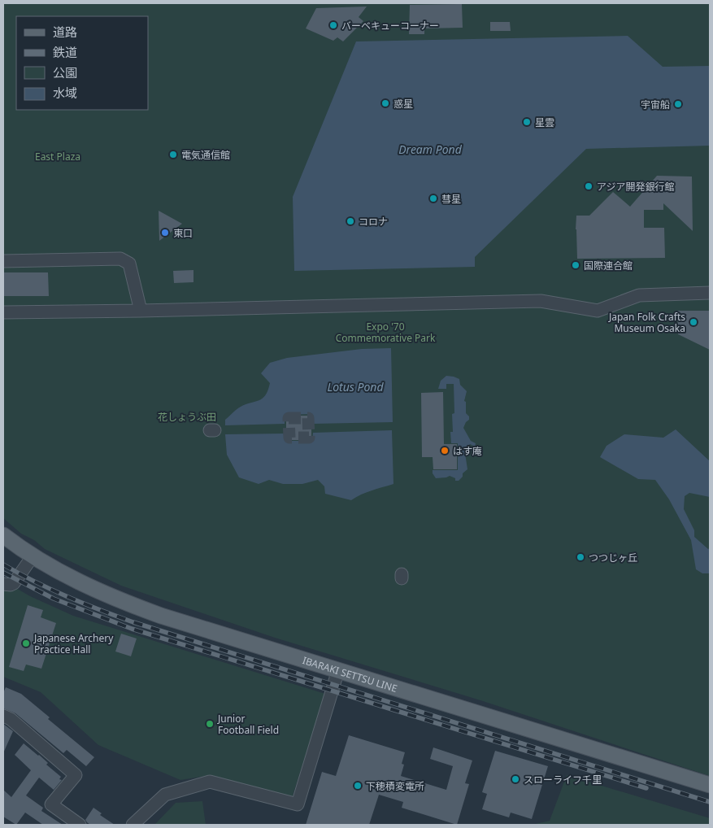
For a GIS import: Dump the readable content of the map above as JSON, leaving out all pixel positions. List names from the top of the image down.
{
  "streets": {
    "main road": ["IBARAKI SETTSU LINE"]
  },
  "water": ["Dream Pond", "Lotus Pond"],
  "parks": ["East Plaza", "Expo '70 Commemorative Park", "花しょうぶ田"],
  "places": [
    "バーベキューコーナー",
    "惑星",
    "宇宙船",
    "星雲",
    "電気通信館",
    "アジア開発銀行館",
    "彗星",
    "コロナ",
    "東口",
    "国際連合館",
    "Japan Folk Crafts Museum Osaka",
    "はす庵",
    "つつじヶ丘",
    "Japanese Archery Practice Hall",
    "Junior Football Field",
    "スローライフ千里",
    "下穂積変電所"
  ],
  "legend": [
    "道路",
    "鉄道",
    "公園",
    "水域"
  ]
}
